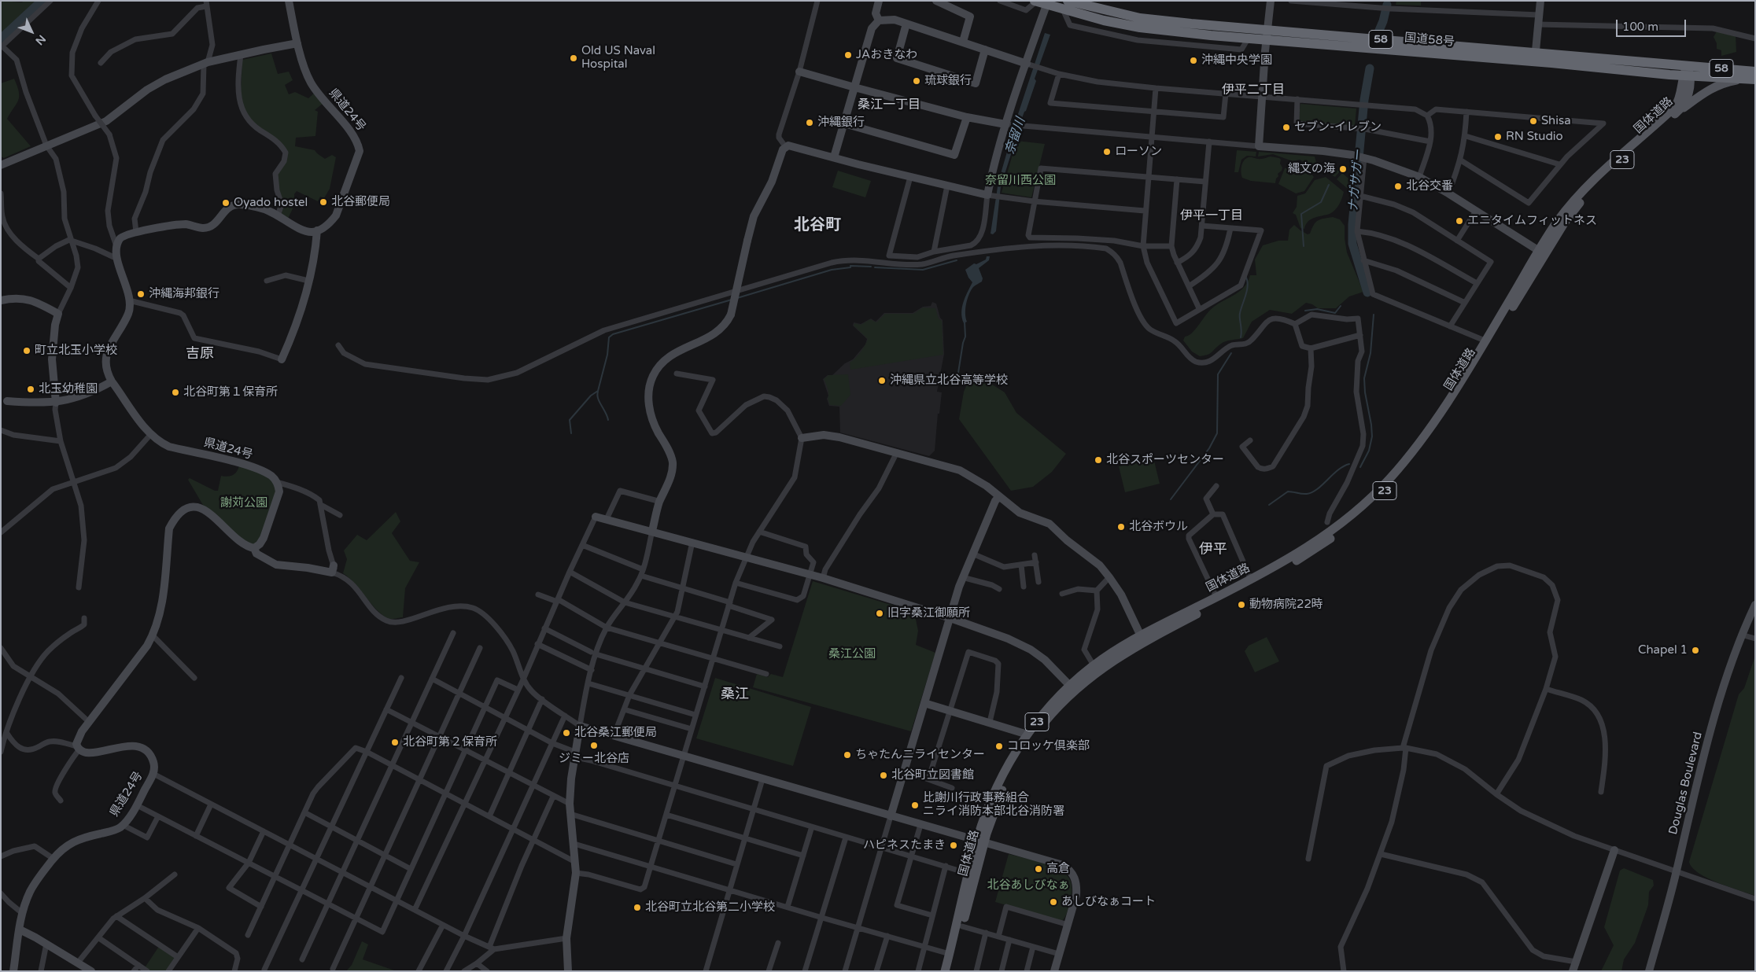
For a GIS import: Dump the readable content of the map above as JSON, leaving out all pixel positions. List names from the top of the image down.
{
  "streets": {
    "highway": ["58", "国道58号"],
    "main road": ["国体道路", "23"],
    "street": ["県道24号", "Douglas Boulevard"]
  },
  "crossings": [
    ["国道58号", "国体道路"]
  ],
  "districts": [
    "伊平二丁目",
    "桑江一丁目",
    "伊平一丁目",
    "北谷町",
    "吉原",
    "伊平",
    "桑江"
  ],
  "water": ["奈留川", "ナガサガー"],
  "parks": [
    "奈留川西公園",
    "謝苅公園",
    "桑江公園",
    "北谷あしびなぁ"
  ],
  "places": [
    "JAおきなわ",
    "Old US Naval Hospital",
    "沖縄中央学園",
    "琉球銀行",
    "Shisa",
    "沖縄銀行",
    "セブン-イレブン",
    "RN Studio",
    "ローソン",
    "縄文の海",
    "北谷交番",
    "北谷郵便局",
    "Oyado hostel",
    "エニタイムフィットネス",
    "沖縄海邦銀行",
    "町立北玉小学校",
    "沖縄県立北谷高等学校",
    "北玉幼稚園",
    "北谷町第１保育所",
    "北谷スポーツセンター",
    "北谷ボウル",
    "動物病院22時",
    "旧字桑江御願所",
    "Chapel 1",
    "北谷桑江郵便局",
    "北谷町第２保育所",
    "ジミー北谷店",
    "コロッケ倶楽部",
    "ちゃたんニライセンター",
    "北谷町立図書館",
    "比謝川行政事務組合 ニライ消防本部北谷消防署",
    "ハピネスたまき",
    "高倉",
    "あしびなぁコート",
    "北谷町立北谷第二小学校"
  ],
  "scale_bar": "100 m",
  "north": "bottom right"
}
